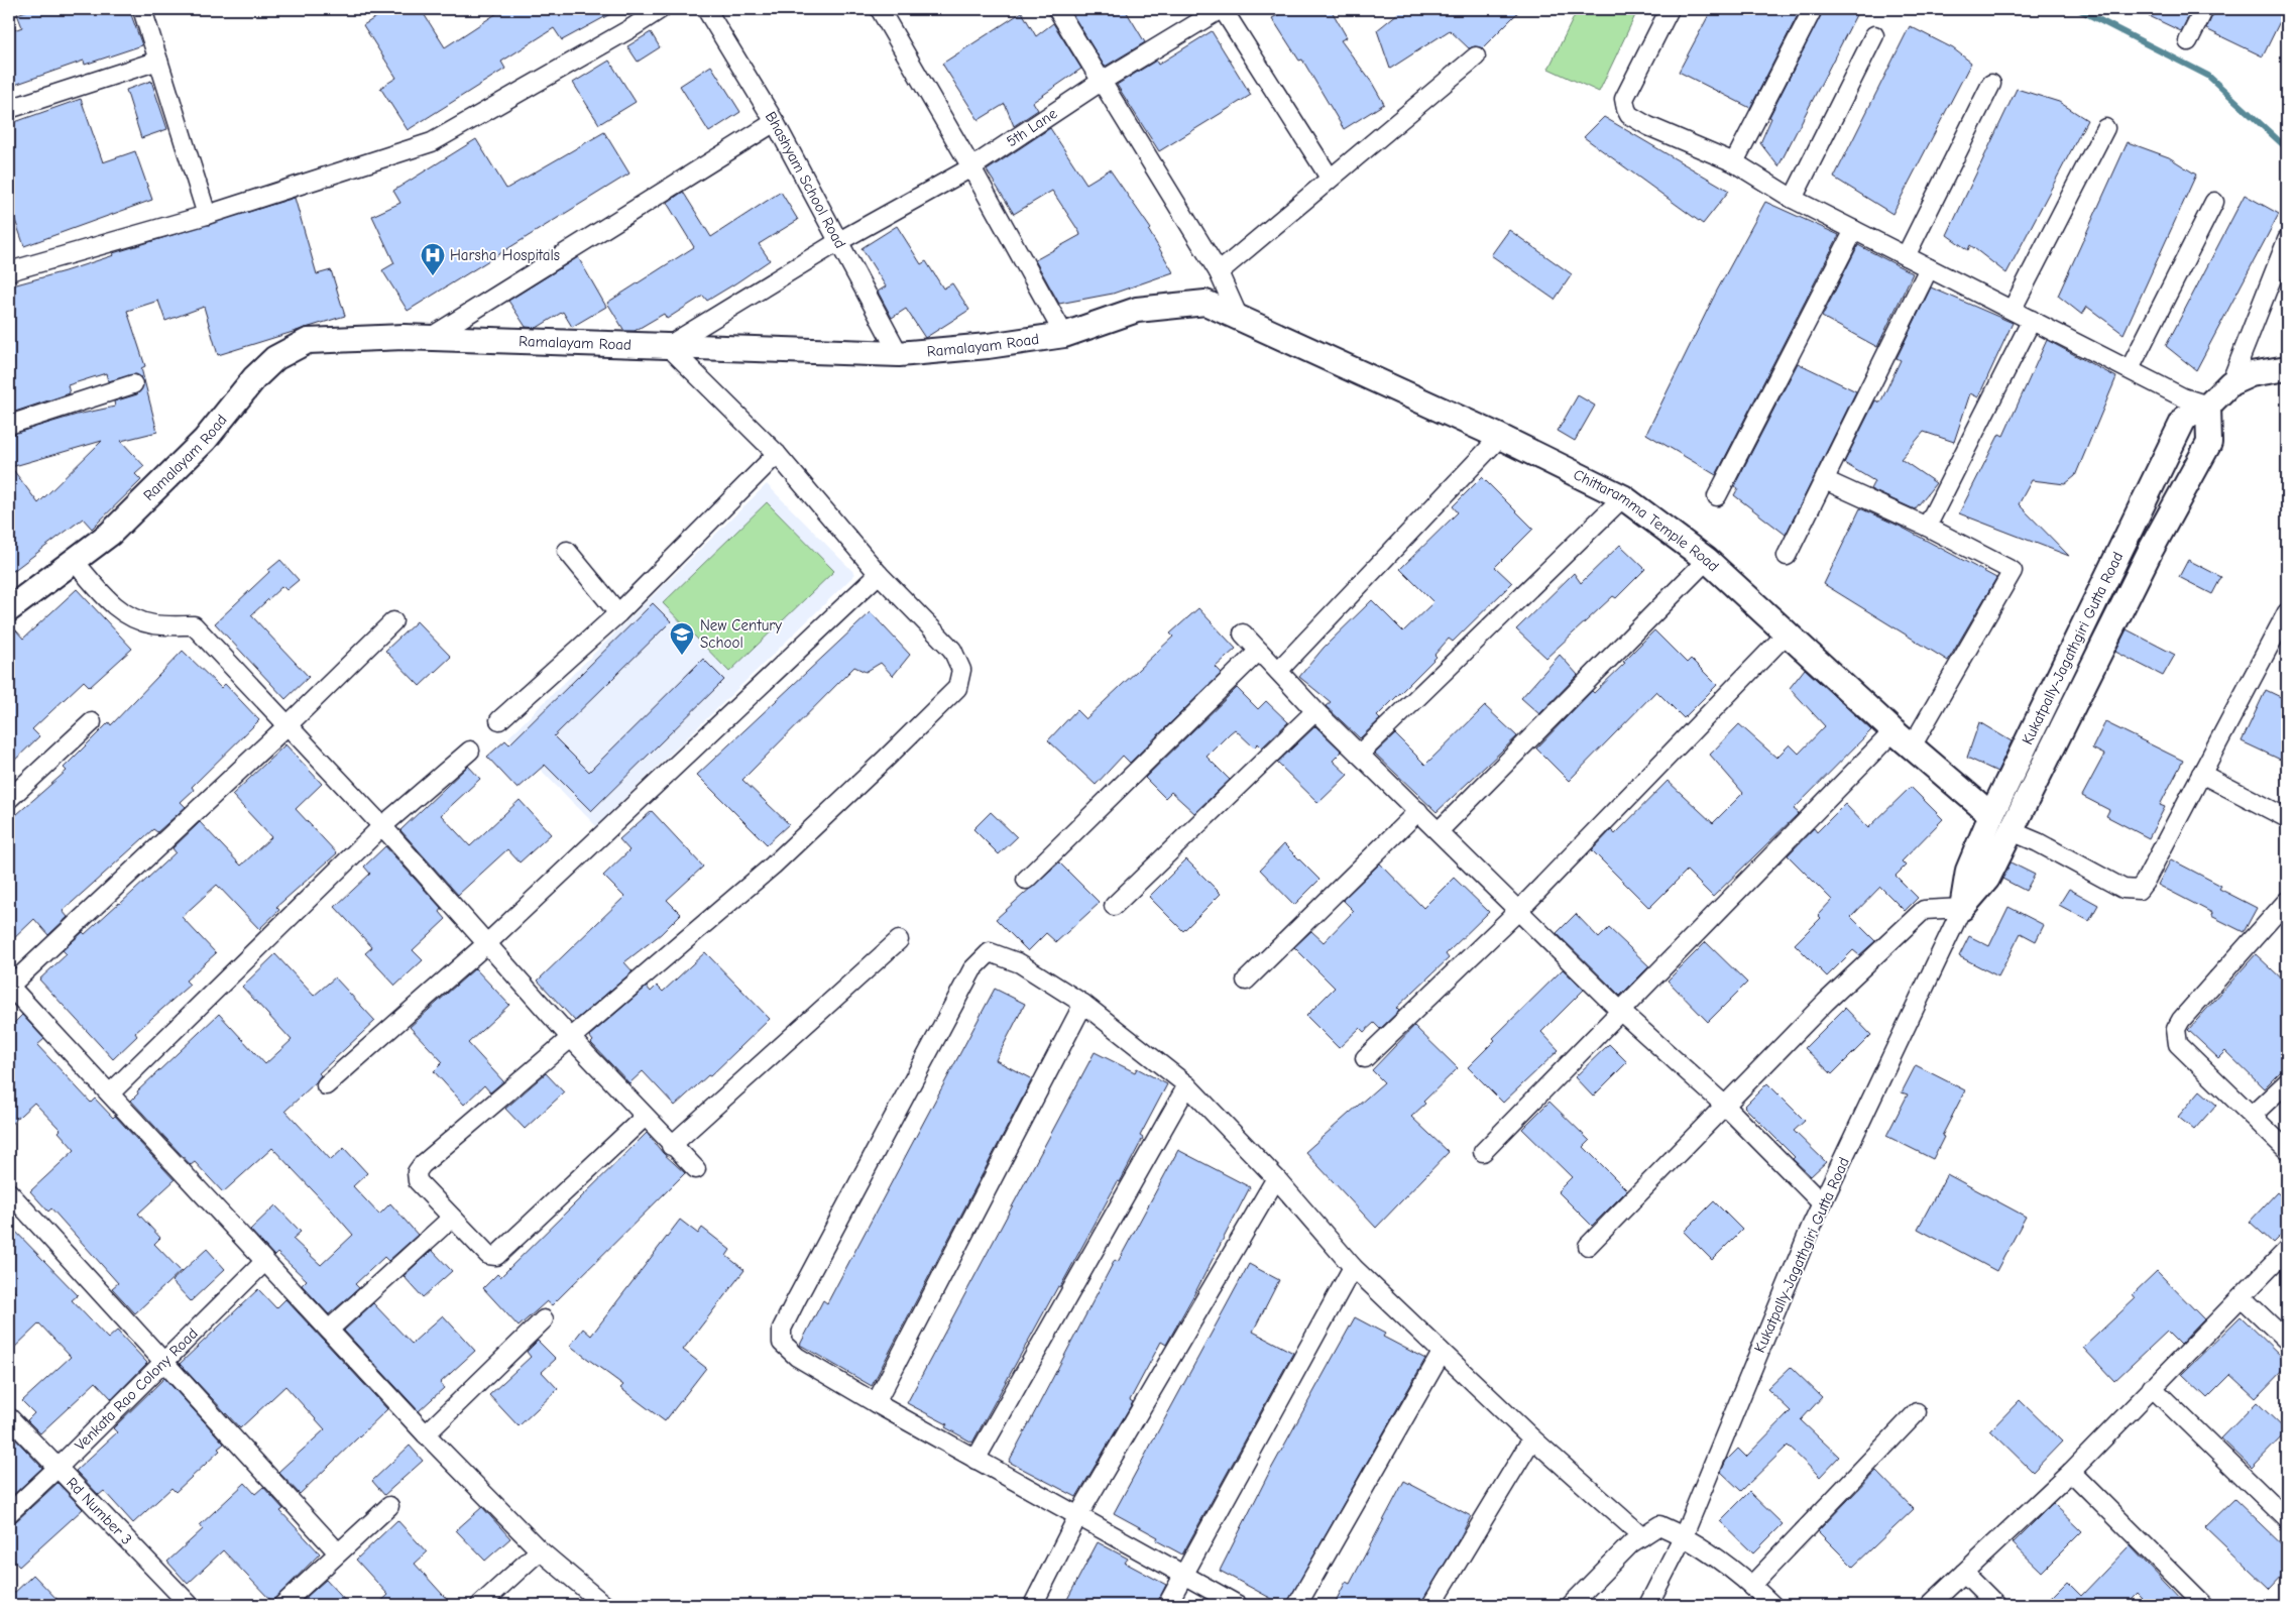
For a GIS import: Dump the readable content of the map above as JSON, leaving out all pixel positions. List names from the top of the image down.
{
  "streets": {
    "street": [
      "5th Lane",
      "Bhashyam School Road",
      "Ramalayam Road",
      "Chittaramma Temple Road",
      "Kukatpally-Jagathgiri Gutta Road",
      "Venkata Rao Colony Road",
      "Rd Number 3"
    ]
  },
  "crossings": [
    ["5th Lane", "Bhashyam School Road"],
    ["5th Lane", "Ramalayam Road"],
    ["Bhashyam School Road", "Ramalayam Road"],
    ["Ramalayam Road", "Chittaramma Temple Road"],
    ["Chittaramma Temple Road", "Kukatpally-Jagathgiri Gutta Road"],
    ["Venkata Rao Colony Road", "Rd Number 3"]
  ],
  "places": {
    "hospital": ["Harsha Hospitals"],
    "school or university": ["New Century School"]
  }
}
